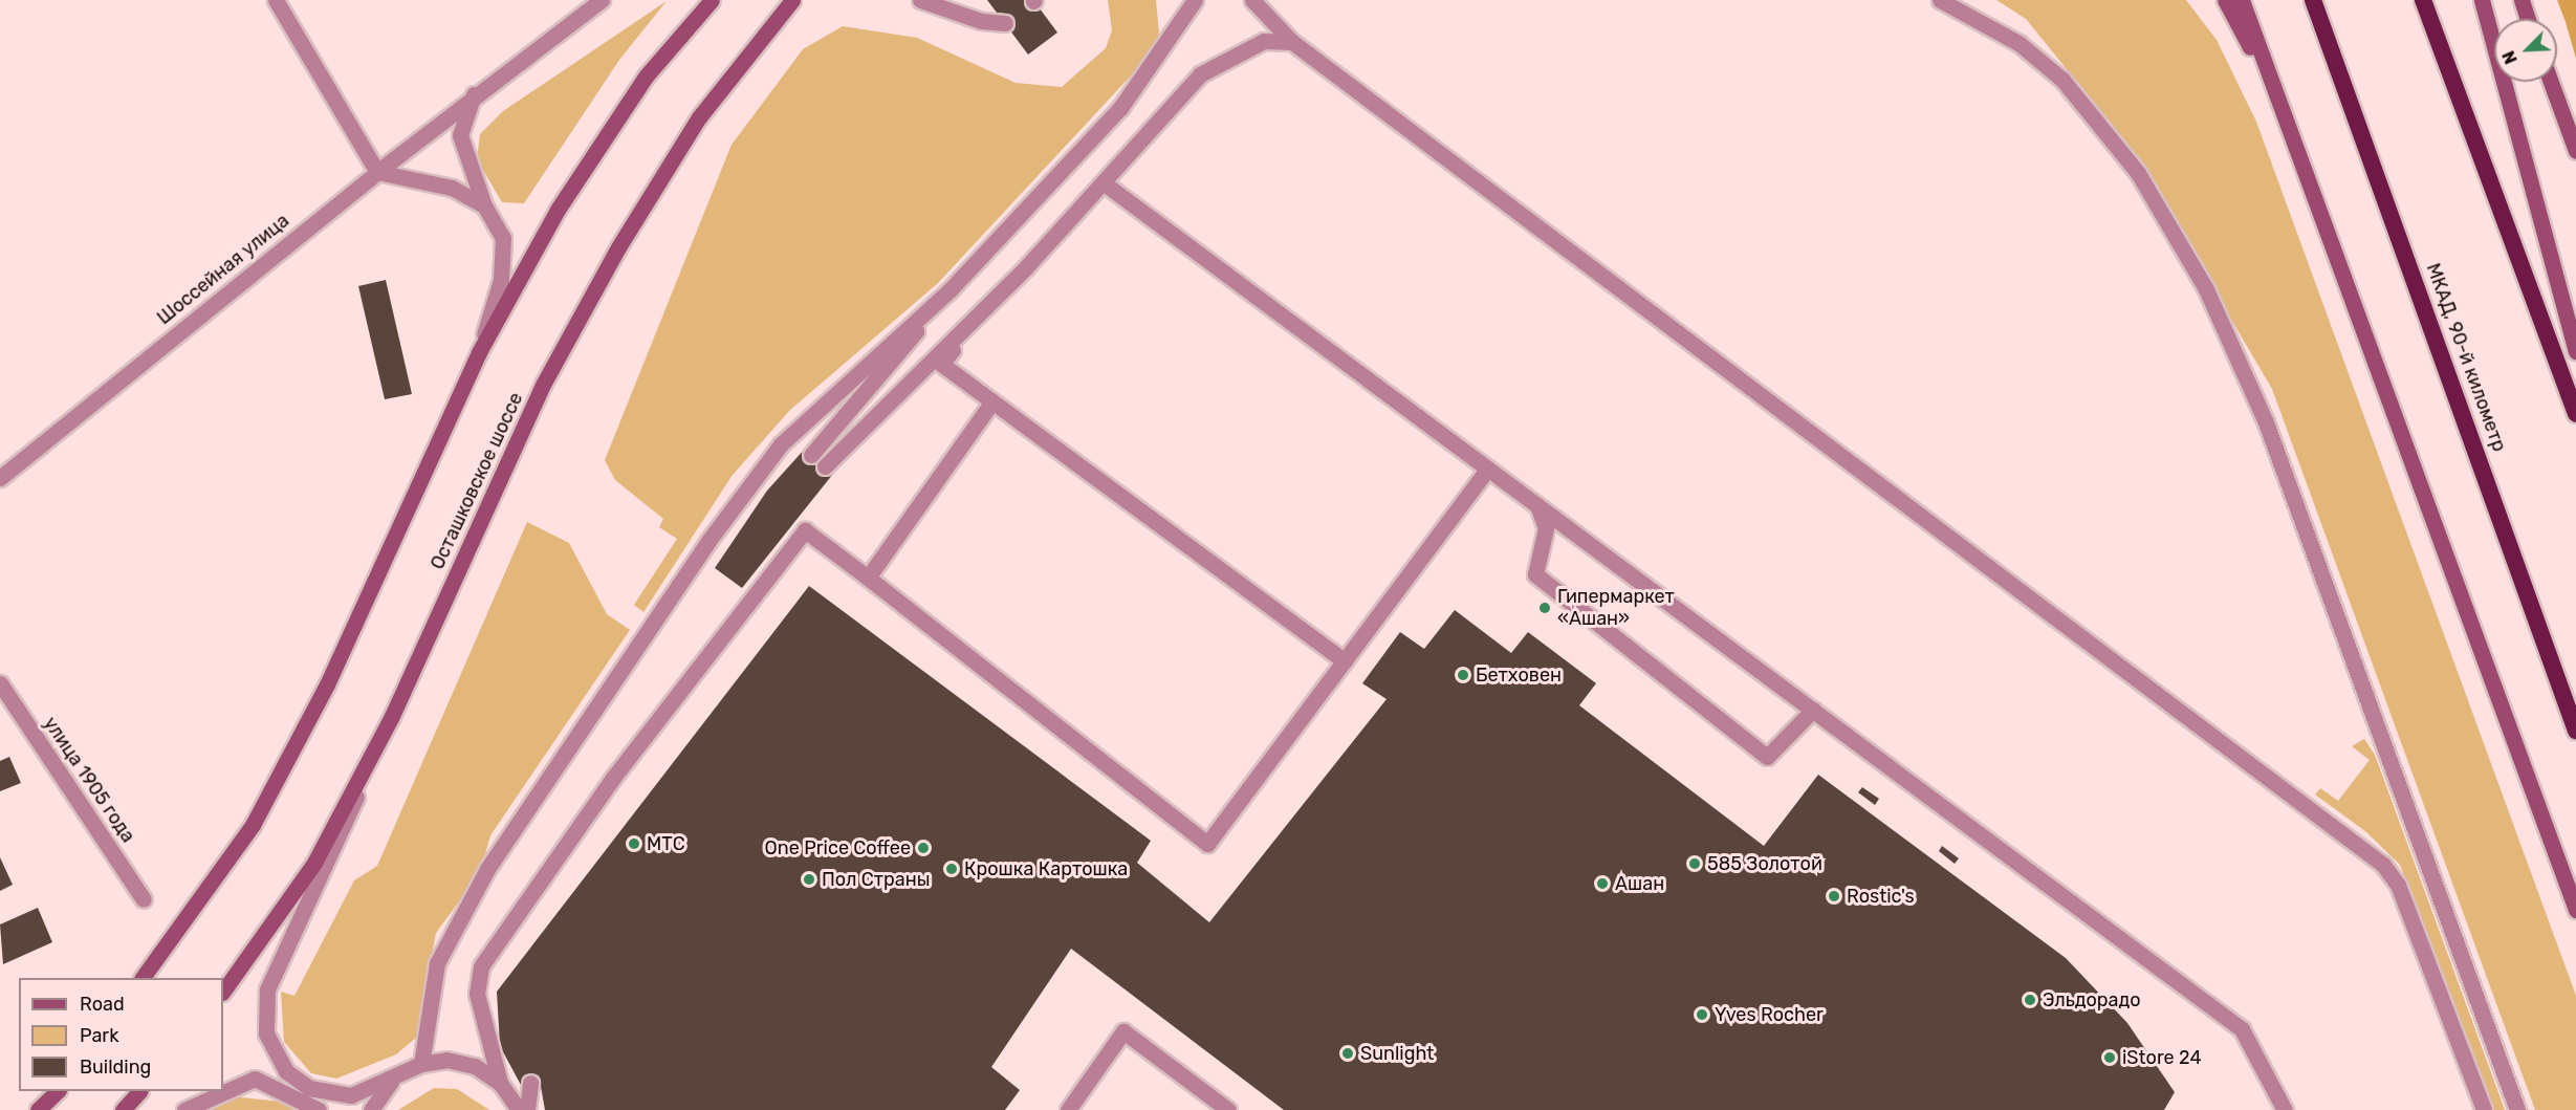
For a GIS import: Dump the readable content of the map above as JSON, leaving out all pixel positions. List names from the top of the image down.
{
  "streets": {
    "highway": ["МКАД, 90-й километр"],
    "main road": ["Осташковское шоссе"],
    "street": ["Шоссейная улица", "улица 1905 года"]
  },
  "places": [
    "Гипермаркет «Ашан»",
    "Бетховен",
    "МТС",
    "One Price Coffee",
    "585 Золотой",
    "Крошка Картошка",
    "Пол Страны",
    "Ашан",
    "Rostic's",
    "Эльдорадо",
    "Yves Rocher",
    "Sunlight",
    "iStore 24"
  ],
  "legend": ["Road", "Park", "Building"],
  "north": "bottom left"
}
